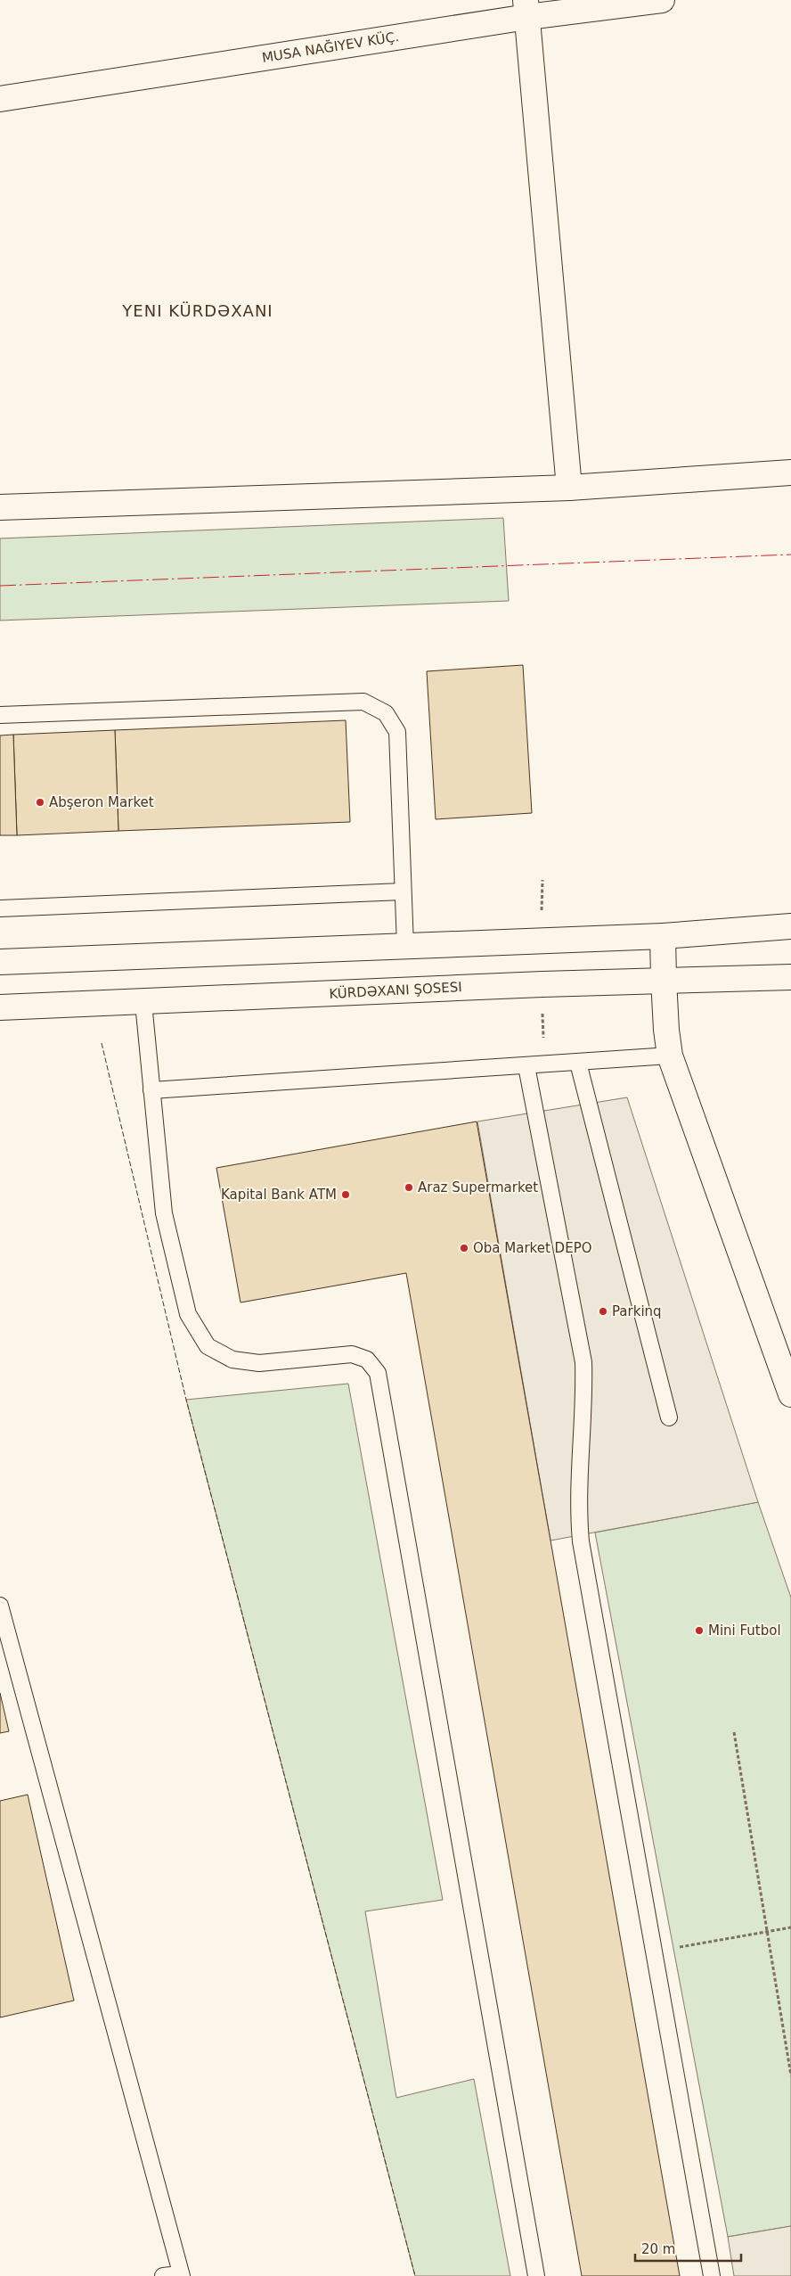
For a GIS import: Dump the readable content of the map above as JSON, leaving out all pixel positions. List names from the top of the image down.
{
  "districts": ["YENI KÜRDƏXANI"],
  "places": [
    "Abşeron Market",
    "Araz Supermarket",
    "Kapital Bank ATM",
    "Oba Market DEPO",
    "Parkinq",
    "Mini Futbol"
  ],
  "scale_bar": "20 m"
}
